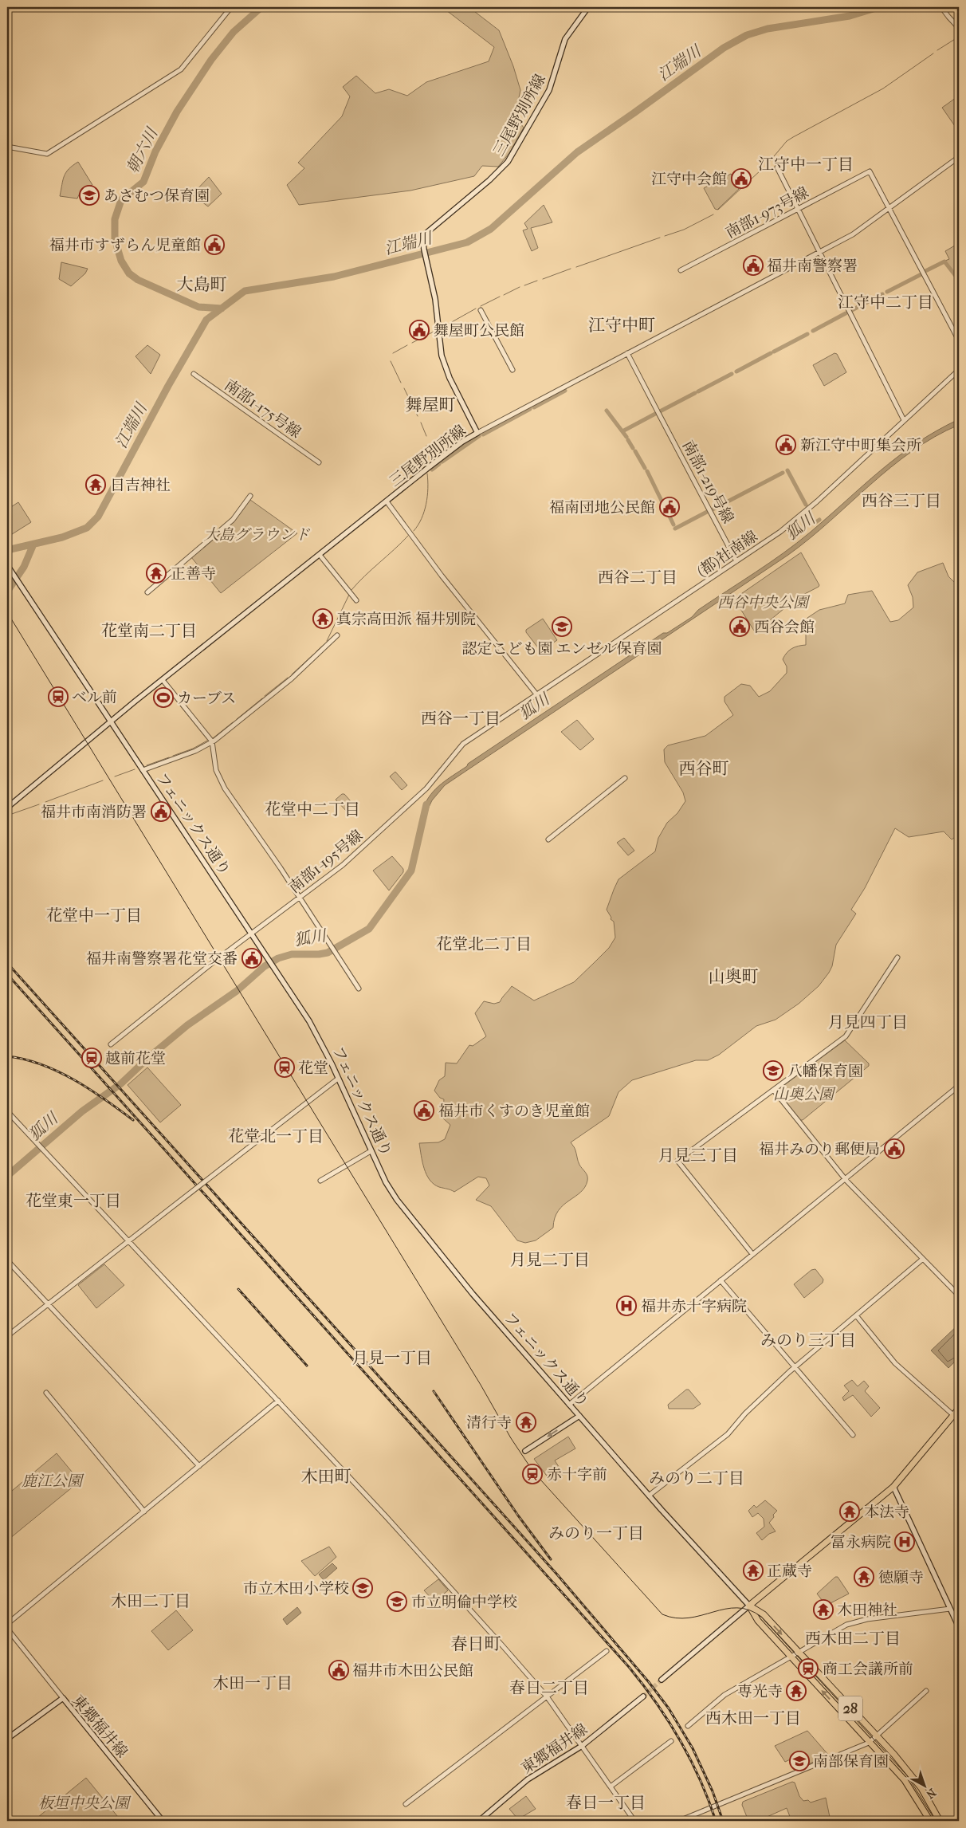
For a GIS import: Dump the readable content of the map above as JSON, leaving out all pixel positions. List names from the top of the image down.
{
  "streets": {
    "main road": [
      "三尾野別所線",
      "フェニックス通り",
      "28",
      "東郷福井線"
    ],
    "street": [
      "南部1-973号線",
      "南部1-175号線",
      "南部1-219号線",
      "(都)社南線",
      "南部1-195号線"
    ]
  },
  "crossings": [
    ["三尾野別所線", "フェニックス通り"],
    ["南部1-219号線", "(都)社南線"],
    ["(都)社南線", "南部1-195号線"],
    ["フェニックス通り", "南部1-195号線"]
  ],
  "districts": [
    "江守中一丁目",
    "大島町",
    "江守中二丁目",
    "江守中町",
    "舞屋町",
    "西谷三丁目",
    "西谷二丁目",
    "花堂南二丁目",
    "西谷一丁目",
    "西谷町",
    "花堂中二丁目",
    "花堂中一丁目",
    "花堂北二丁目",
    "山奥町",
    "月見四丁目",
    "花堂北一丁目",
    "月見三丁目",
    "花堂東一丁目",
    "月見二丁目",
    "みのり三丁目",
    "月見一丁目",
    "木田町",
    "みのり二丁目",
    "みのり一丁目",
    "木田二丁目",
    "西木田二丁目",
    "春日町",
    "木田一丁目",
    "春日二丁目",
    "西木田一丁目",
    "春日一丁目"
  ],
  "water": ["江端川", "朝六川", "狐川"],
  "parks": [
    "大島グラウンド",
    "西谷中央公園",
    "山奥公園",
    "鹿江公園",
    "板垣中央公園"
  ],
  "places": {
    "public building": [
      "江守中会館",
      "福井市すずらん児童館",
      "福井南警察署",
      "舞屋町公民館",
      "新江守中町集会所",
      "福南団地公民館",
      "西谷会館",
      "福井市南消防署",
      "福井南警察署花堂交番",
      "福井市くすのき児童館",
      "福井みのり郵便局",
      "福井市木田公民館"
    ],
    "school or university": [
      "あさむつ保育園",
      "認定こども園 エンゼル保育園",
      "八幡保育園",
      "市立木田小学校",
      "市立明倫中学校",
      "南部保育園"
    ],
    "temple": [
      "日吉神社",
      "正善寺",
      "真宗高田派 福井別院",
      "清行寺",
      "本法寺",
      "正蔵寺",
      "徳願寺",
      "木田神社",
      "専光寺"
    ],
    "station": [
      "ベル前",
      "越前花堂",
      "花堂",
      "赤十字前",
      "商工会議所前"
    ],
    "sports": ["カーブス"],
    "hospital": ["福井赤十字病院", "冨永病院"]
  },
  "north": "bottom right"
}
